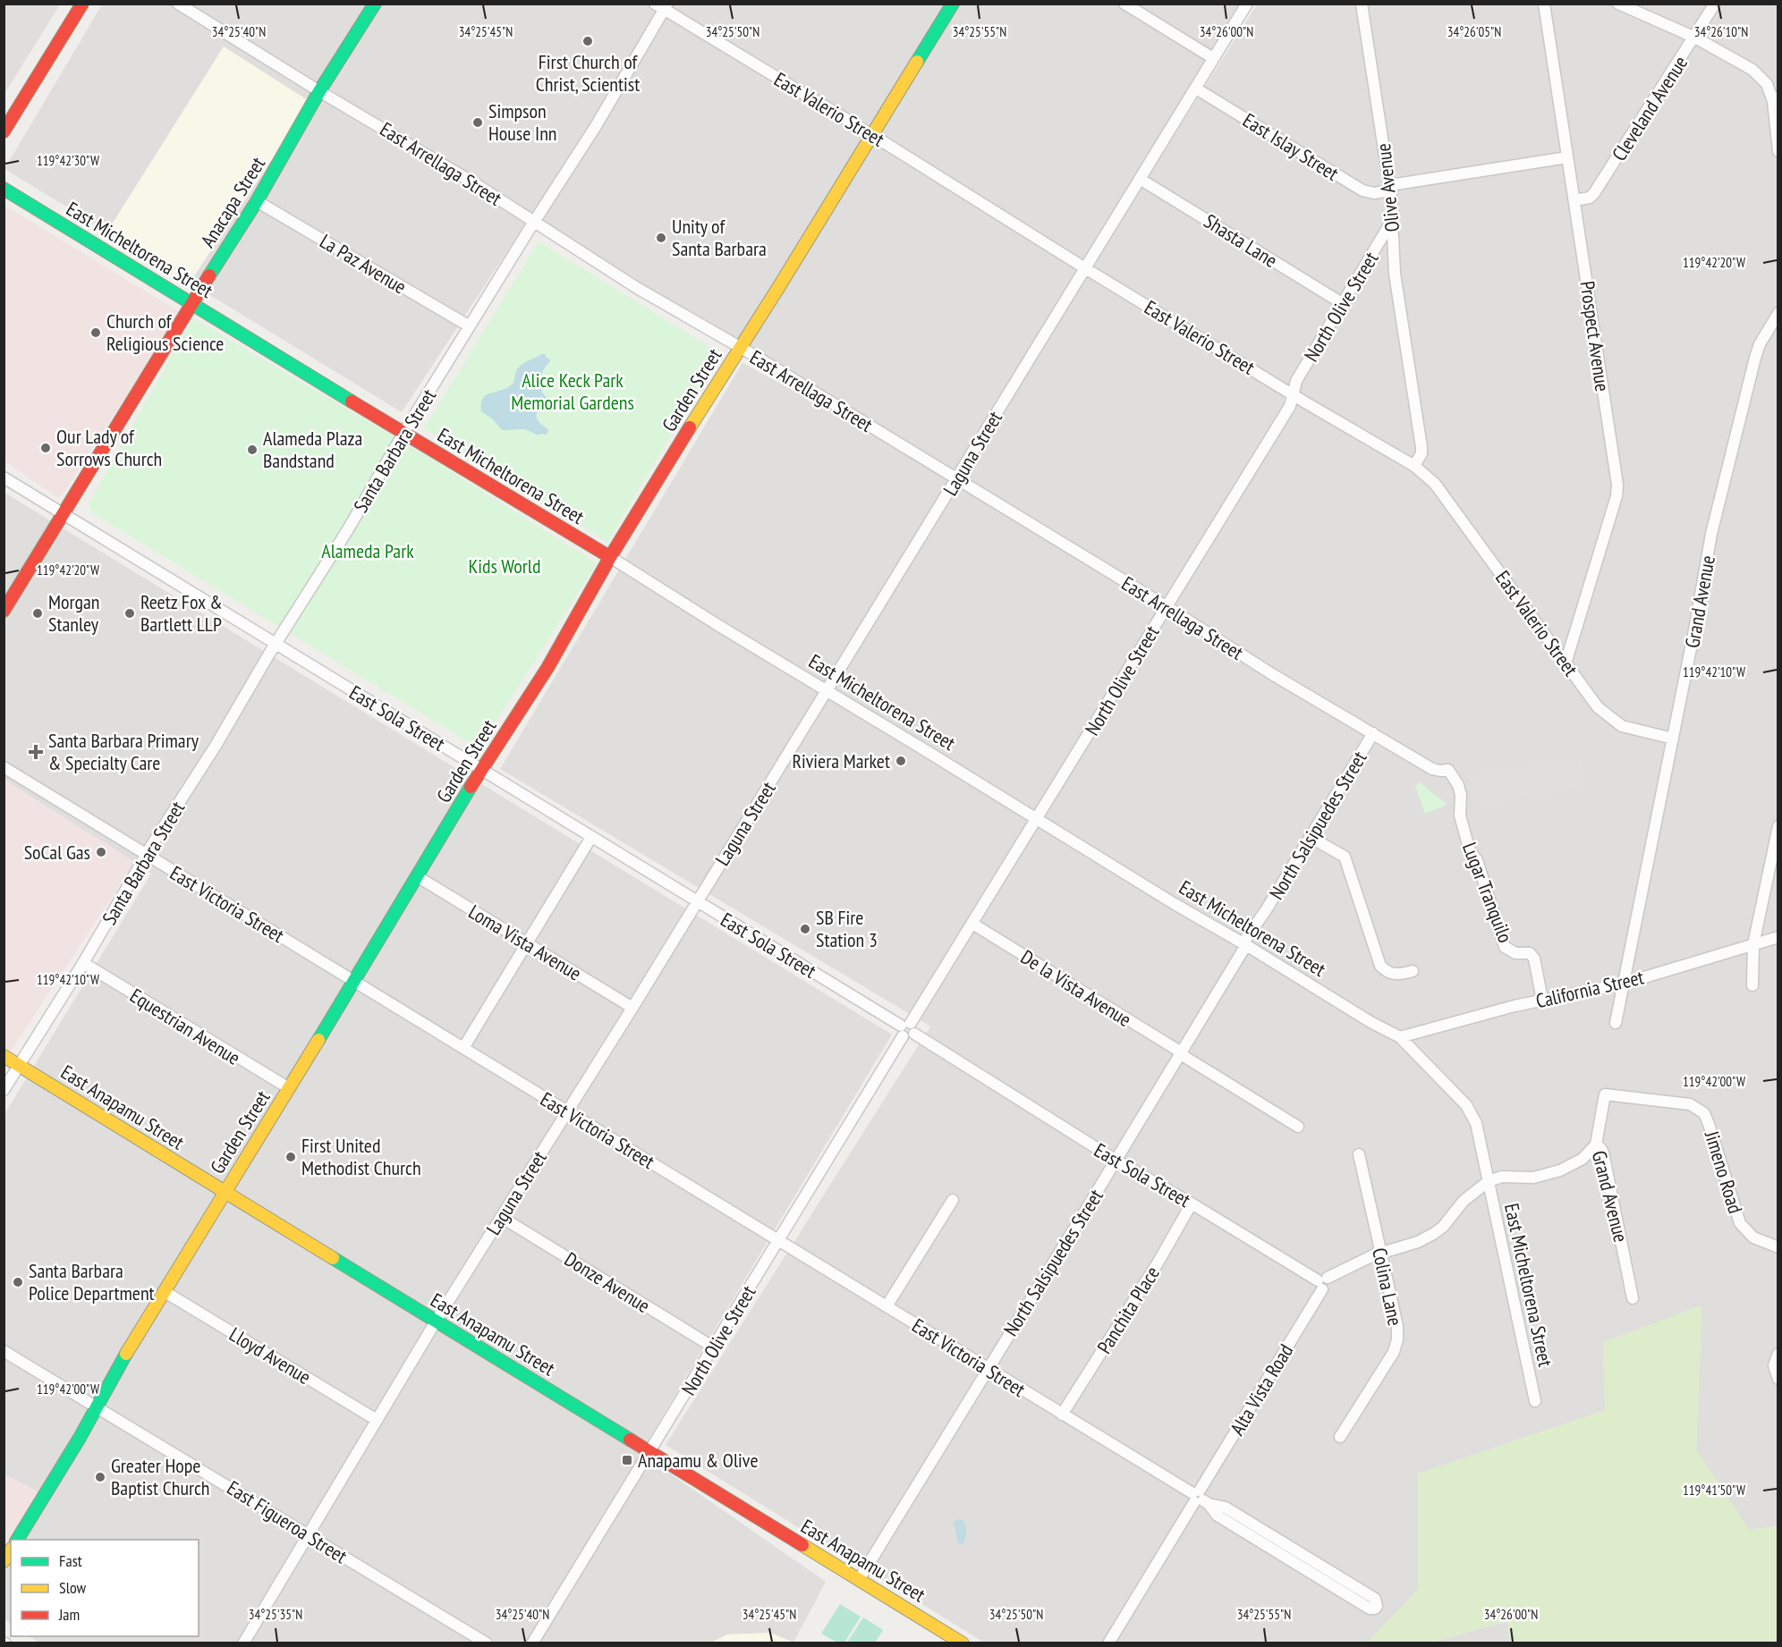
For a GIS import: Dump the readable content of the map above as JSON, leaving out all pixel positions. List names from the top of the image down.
{
  "streets": {
    "street": [
      "Cleveland Avenue",
      "East Valerio Street",
      "East Islay Street",
      "East Arrellaga Street",
      "Olive Avenue",
      "Anacapa Street",
      "Shasta Lane",
      "East Micheltorena Street",
      "La Paz Avenue",
      "North Olive Street",
      "Prospect Avenue",
      "Garden Street",
      "Santa Barbara Street",
      "Laguna Street",
      "Grand Avenue",
      "East Sola Street",
      "North Salsipuedes Street",
      "Lugar Tranquilo",
      "East Victoria Street",
      "Loma Vista Avenue",
      "De la Vista Avenue",
      "California Street",
      "Equestrian Avenue",
      "East Anapamu Street",
      "Jimeno Road",
      "Donze Avenue",
      "Colina Lane",
      "Panchita Place",
      "Lloyd Avenue",
      "Alta Vista Road",
      "East Figueroa Street"
    ]
  },
  "crossings": [
    ["Cleveland Avenue", "Prospect Avenue"],
    ["East Valerio Street", "Olive Avenue"],
    ["East Valerio Street", "North Olive Street"],
    ["East Valerio Street", "Prospect Avenue"],
    ["East Valerio Street", "Garden Street"],
    ["East Valerio Street", "Santa Barbara Street"],
    ["East Valerio Street", "Laguna Street"],
    ["East Valerio Street", "Grand Avenue"],
    ["East Islay Street", "Olive Avenue"],
    ["East Islay Street", "Prospect Avenue"],
    ["East Islay Street", "Laguna Street"],
    ["East Arrellaga Street", "Anacapa Street"],
    ["East Arrellaga Street", "North Olive Street"],
    ["East Arrellaga Street", "Garden Street"],
    ["East Arrellaga Street", "Santa Barbara Street"],
    ["East Arrellaga Street", "Laguna Street"],
    ["East Arrellaga Street", "North Salsipuedes Street"],
    ["East Arrellaga Street", "Lugar Tranquilo"],
    ["Olive Avenue", "North Olive Street"],
    ["Anacapa Street", "East Micheltorena Street"],
    ["Anacapa Street", "La Paz Avenue"],
    ["Anacapa Street", "East Sola Street"],
    ["Shasta Lane", "North Olive Street"],
    ["Shasta Lane", "Laguna Street"],
    ["East Micheltorena Street", "North Olive Street"],
    ["East Micheltorena Street", "Garden Street"],
    ["East Micheltorena Street", "Santa Barbara Street"],
    ["East Micheltorena Street", "Laguna Street"],
    ["East Micheltorena Street", "North Salsipuedes Street"],
    ["East Micheltorena Street", "California Street"],
    ["La Paz Avenue", "Santa Barbara Street"],
    ["North Olive Street", "East Sola Street"],
    ["North Olive Street", "East Victoria Street"],
    ["North Olive Street", "De la Vista Avenue"],
    ["North Olive Street", "East Anapamu Street"],
    ["North Olive Street", "Donze Avenue"],
    ["Garden Street", "East Sola Street"],
    ["Garden Street", "East Victoria Street"],
    ["Garden Street", "Loma Vista Avenue"],
    ["Garden Street", "Equestrian Avenue"],
    ["Garden Street", "East Anapamu Street"],
    ["Garden Street", "Lloyd Avenue"],
    ["Garden Street", "East Figueroa Street"],
    ["Santa Barbara Street", "East Sola Street"],
    ["Santa Barbara Street", "East Victoria Street"],
    ["Santa Barbara Street", "Equestrian Avenue"],
    ["Santa Barbara Street", "East Anapamu Street"],
    ["Laguna Street", "East Sola Street"],
    ["Laguna Street", "East Victoria Street"],
    ["Laguna Street", "Loma Vista Avenue"],
    ["Laguna Street", "East Anapamu Street"],
    ["Laguna Street", "Donze Avenue"],
    ["Laguna Street", "Lloyd Avenue"],
    ["Laguna Street", "East Figueroa Street"],
    ["Grand Avenue", "California Street"],
    ["Grand Avenue", "Jimeno Road"],
    ["East Sola Street", "North Salsipuedes Street"],
    ["East Sola Street", "Panchita Place"],
    ["East Sola Street", "Alta Vista Road"],
    ["North Salsipuedes Street", "East Victoria Street"],
    ["North Salsipuedes Street", "De la Vista Avenue"],
    ["North Salsipuedes Street", "East Anapamu Street"],
    ["Lugar Tranquilo", "California Street"],
    ["East Victoria Street", "Panchita Place"],
    ["East Victoria Street", "Alta Vista Road"]
  ],
  "parks": ["Alice Keck Park Memorial Gardens", "Alameda Park", "Kids World"],
  "places": {
    "other": [
      "First Church of Christ, Scientist",
      "Simpson House Inn",
      "Unity of Santa Barbara",
      "Church of Religious Science",
      "Our Lady of Sorrows Church",
      "Alameda Plaza Bandstand",
      "Morgan Stanley",
      "Reetz Fox & Bartlett LLP",
      "Riviera Market",
      "SoCal Gas",
      "SB Fire Station 3",
      "First United Methodist Church",
      "Santa Barbara Police Department",
      "Greater Hope Baptist Church"
    ],
    "health": ["Santa Barbara Primary & Specialty Care"],
    "transit": ["Anapamu & Olive"]
  },
  "legend": ["Fast", "Slow", "Jam"],
  "coordinates": [
    "34°25'40\"N",
    "34°25'55\"N",
    "34°26'00\"N",
    "34°26'05\"N",
    "34°26'10\"N",
    "34°25'45\"N",
    "34°25'50\"N",
    "119°42'30\"W",
    "119°42'20\"W",
    "119°42'10\"W",
    "119°42'00\"W",
    "119°41'50\"W",
    "34°25'35\"N"
  ]
}
